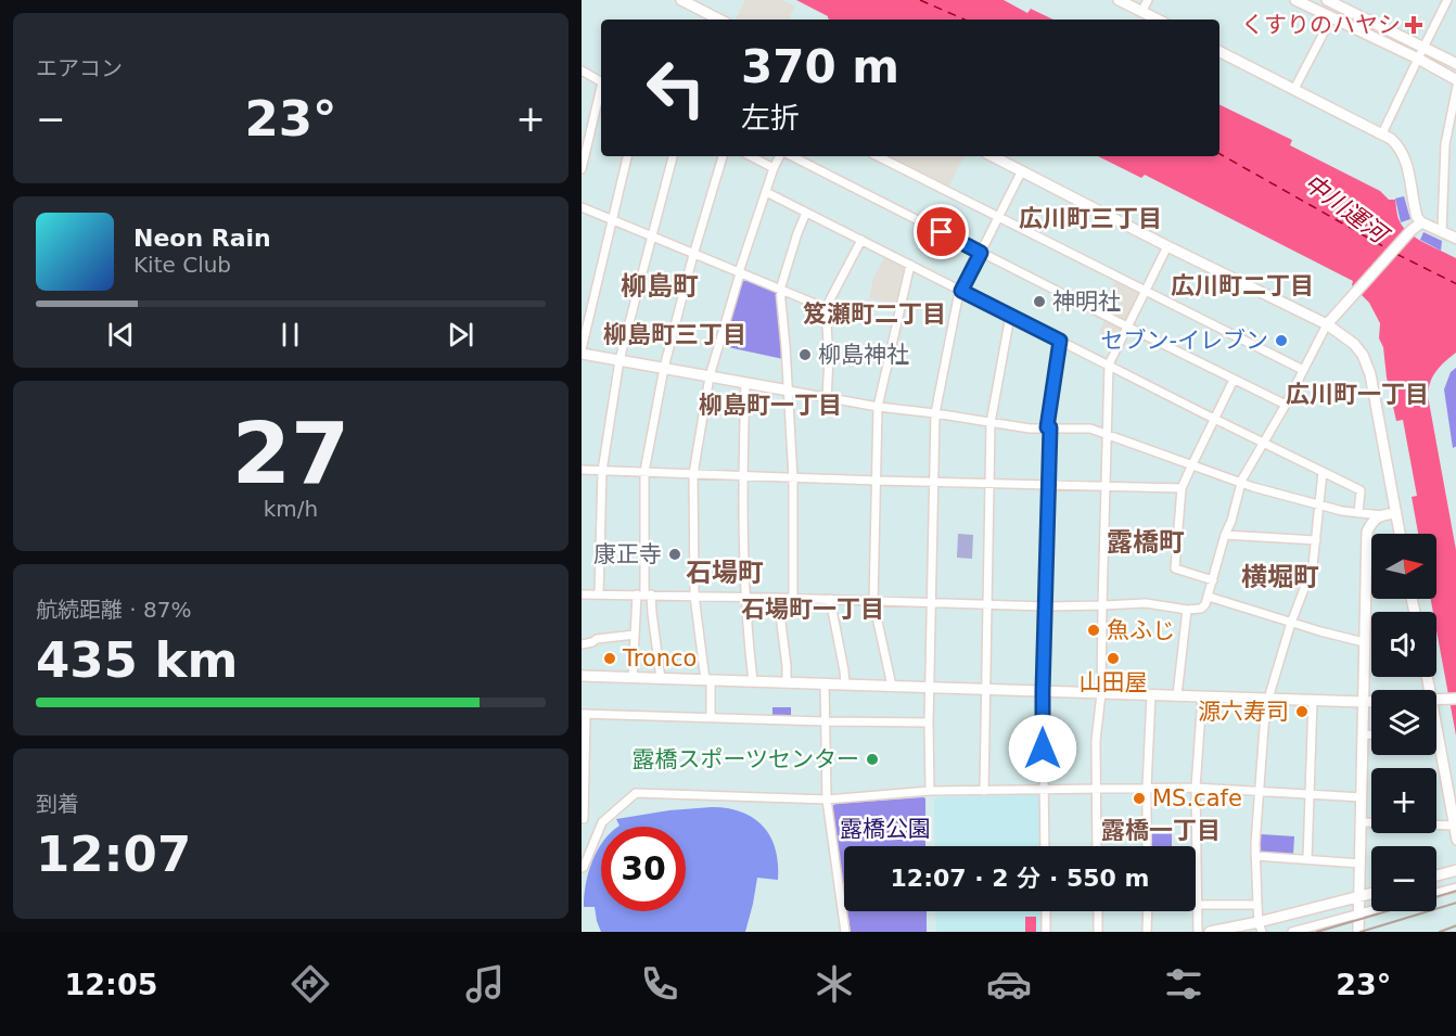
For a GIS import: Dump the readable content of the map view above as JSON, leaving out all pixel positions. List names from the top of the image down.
{
  "districts": [
    "広川町三丁目",
    "広川町二丁目",
    "柳島町",
    "笈瀬町二丁目",
    "柳島町三丁目",
    "広川町一丁目",
    "柳島町一丁目",
    "露橋町",
    "石場町",
    "横堀町",
    "石場町一丁目",
    "露橋一丁目"
  ],
  "water": ["中川運河"],
  "parks": ["露橋公園"],
  "places": {
    "health": ["くすりのハヤシ"],
    "other": [
      "神明社",
      "セブン-イレブン",
      "柳島神社",
      "康正寺",
      "魚ふじ",
      "Tronco",
      "山田屋",
      "源六寿司",
      "露橋スポーツセンター",
      "MS.cafe"
    ]
  },
  "north": "right",
  "page": {
    "tile": [
      "エアコン",
      ["27", "km/h"],
      ["航続距離 · 87%", "435 km"],
      ["到着", "12:07"]
    ],
    "turn": ["370 m", "左折"],
    "heat": ["−", "23°", "+"],
    "song": ["Neon Rain", "Kite Club"],
    "map_buttons": ["+", "−"],
    "limit": "30",
    "trip": "12:07 · 2 分 · 550 m",
    "tabs": ["12:05", "23°"]
  }
}
